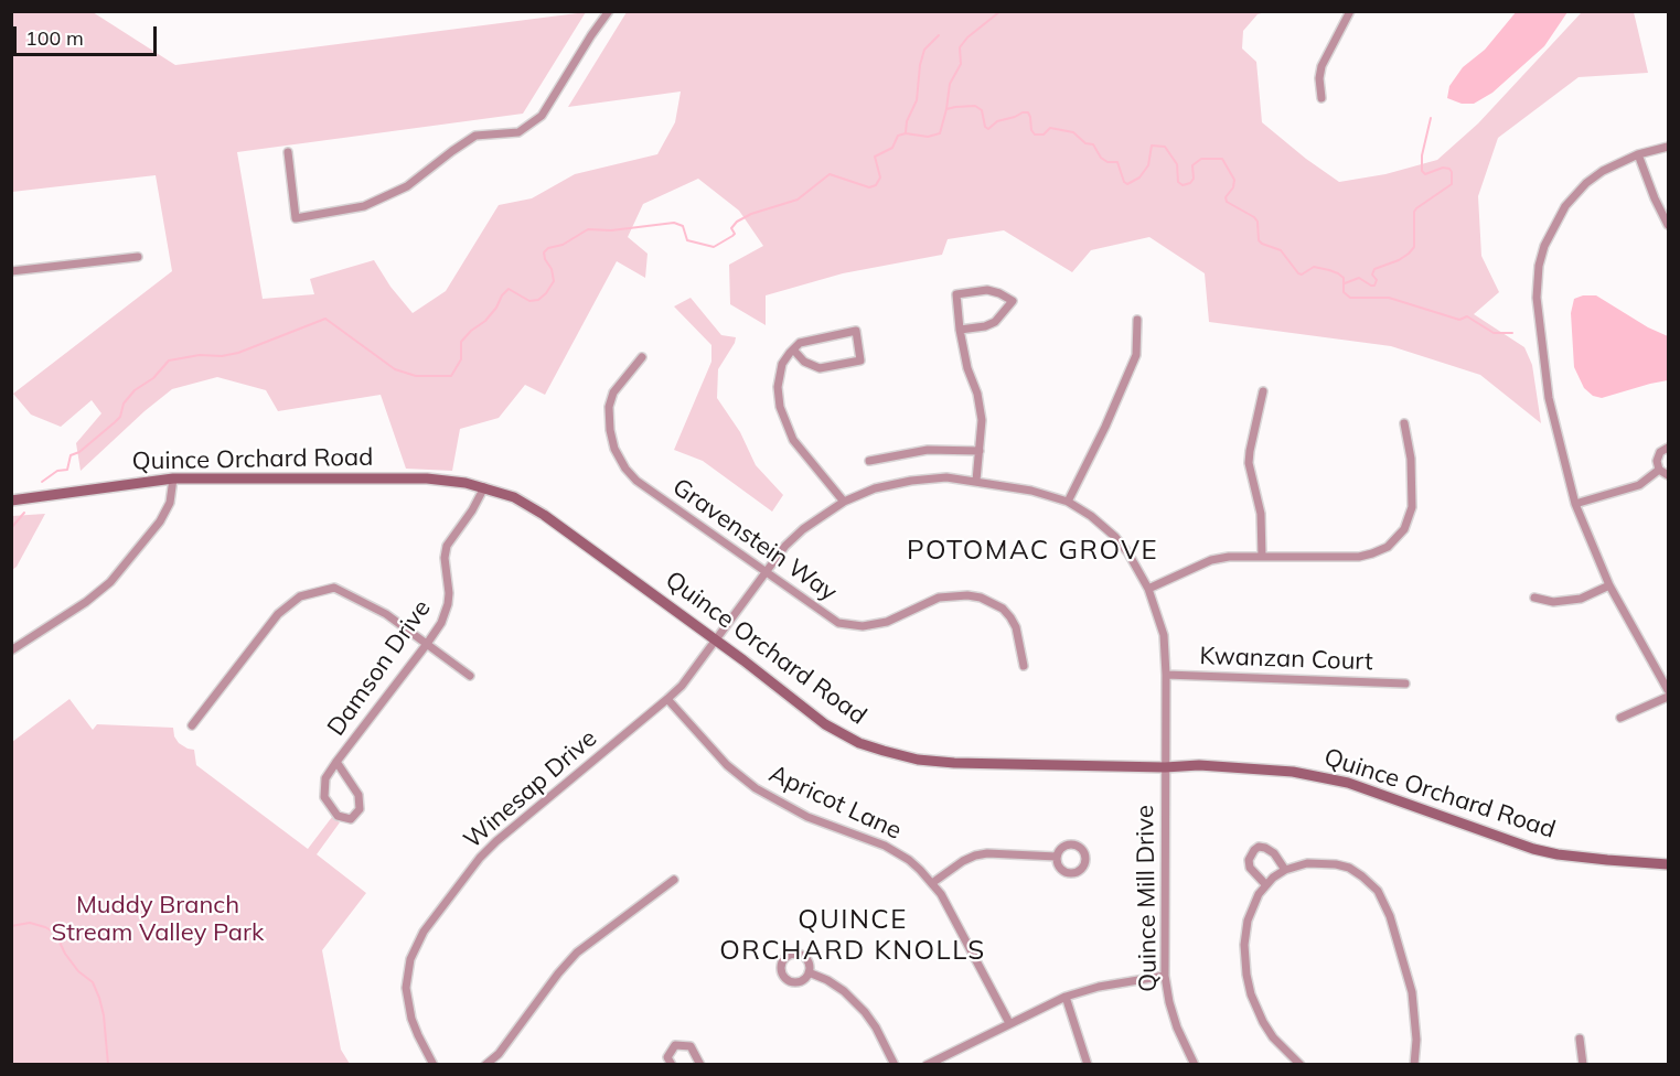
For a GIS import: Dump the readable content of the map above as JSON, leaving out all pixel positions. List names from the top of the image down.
{
  "streets": {
    "street": [
      "Quince Orchard Road",
      "Gravenstein Way",
      "Kwanzan Court",
      "Damson Drive",
      "Winesap Drive",
      "Apricot Lane",
      "Quince Mill Drive"
    ]
  },
  "crossings": [
    ["Quince Orchard Road", "Damson Drive"],
    ["Quince Orchard Road", "Winesap Drive"],
    ["Quince Orchard Road", "Quince Mill Drive"],
    ["Gravenstein Way", "Winesap Drive"],
    ["Kwanzan Court", "Quince Mill Drive"],
    ["Winesap Drive", "Apricot Lane"],
    ["Winesap Drive", "Quince Mill Drive"]
  ],
  "districts": ["POTOMAC GROVE", "QUINCE ORCHARD KNOLLS"],
  "parks": ["Muddy Branch Stream Valley Park"],
  "scale_bar": "100 m"
}
